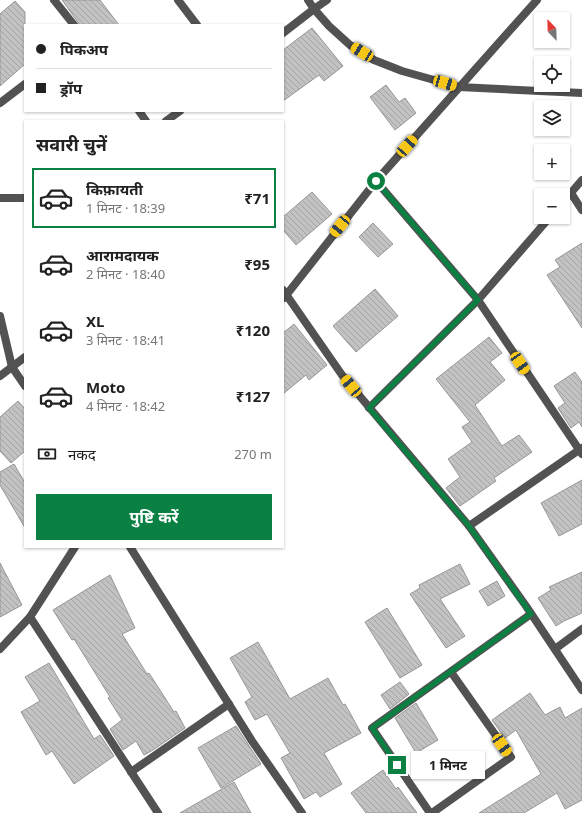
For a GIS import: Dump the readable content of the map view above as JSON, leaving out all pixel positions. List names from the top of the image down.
{
  "north": "top left",
  "page": {
    "map_buttons": ["+", "−"],
    "banner": ["पिकअप", "ड्रॉप"],
    "heading": "सवारी चुनें",
    "list": [
      {
        "name": "किफ़ायती",
        "note": "1 मिनट · 18:39",
        "value": "₹71"
      },
      {
        "name": "आरामदायक",
        "note": "2 मिनट · 18:40",
        "value": "₹95"
      },
      {
        "name": "XL",
        "note": "3 मिनट · 18:41",
        "value": "₹120"
      },
      {
        "name": "Moto",
        "note": "4 मिनट · 18:42",
        "value": "₹127"
      }
    ],
    "pay": ["नकद", "270 m"],
    "buttons": "पुष्टि करें",
    "bubble": "1 मिनट"
  }
}
